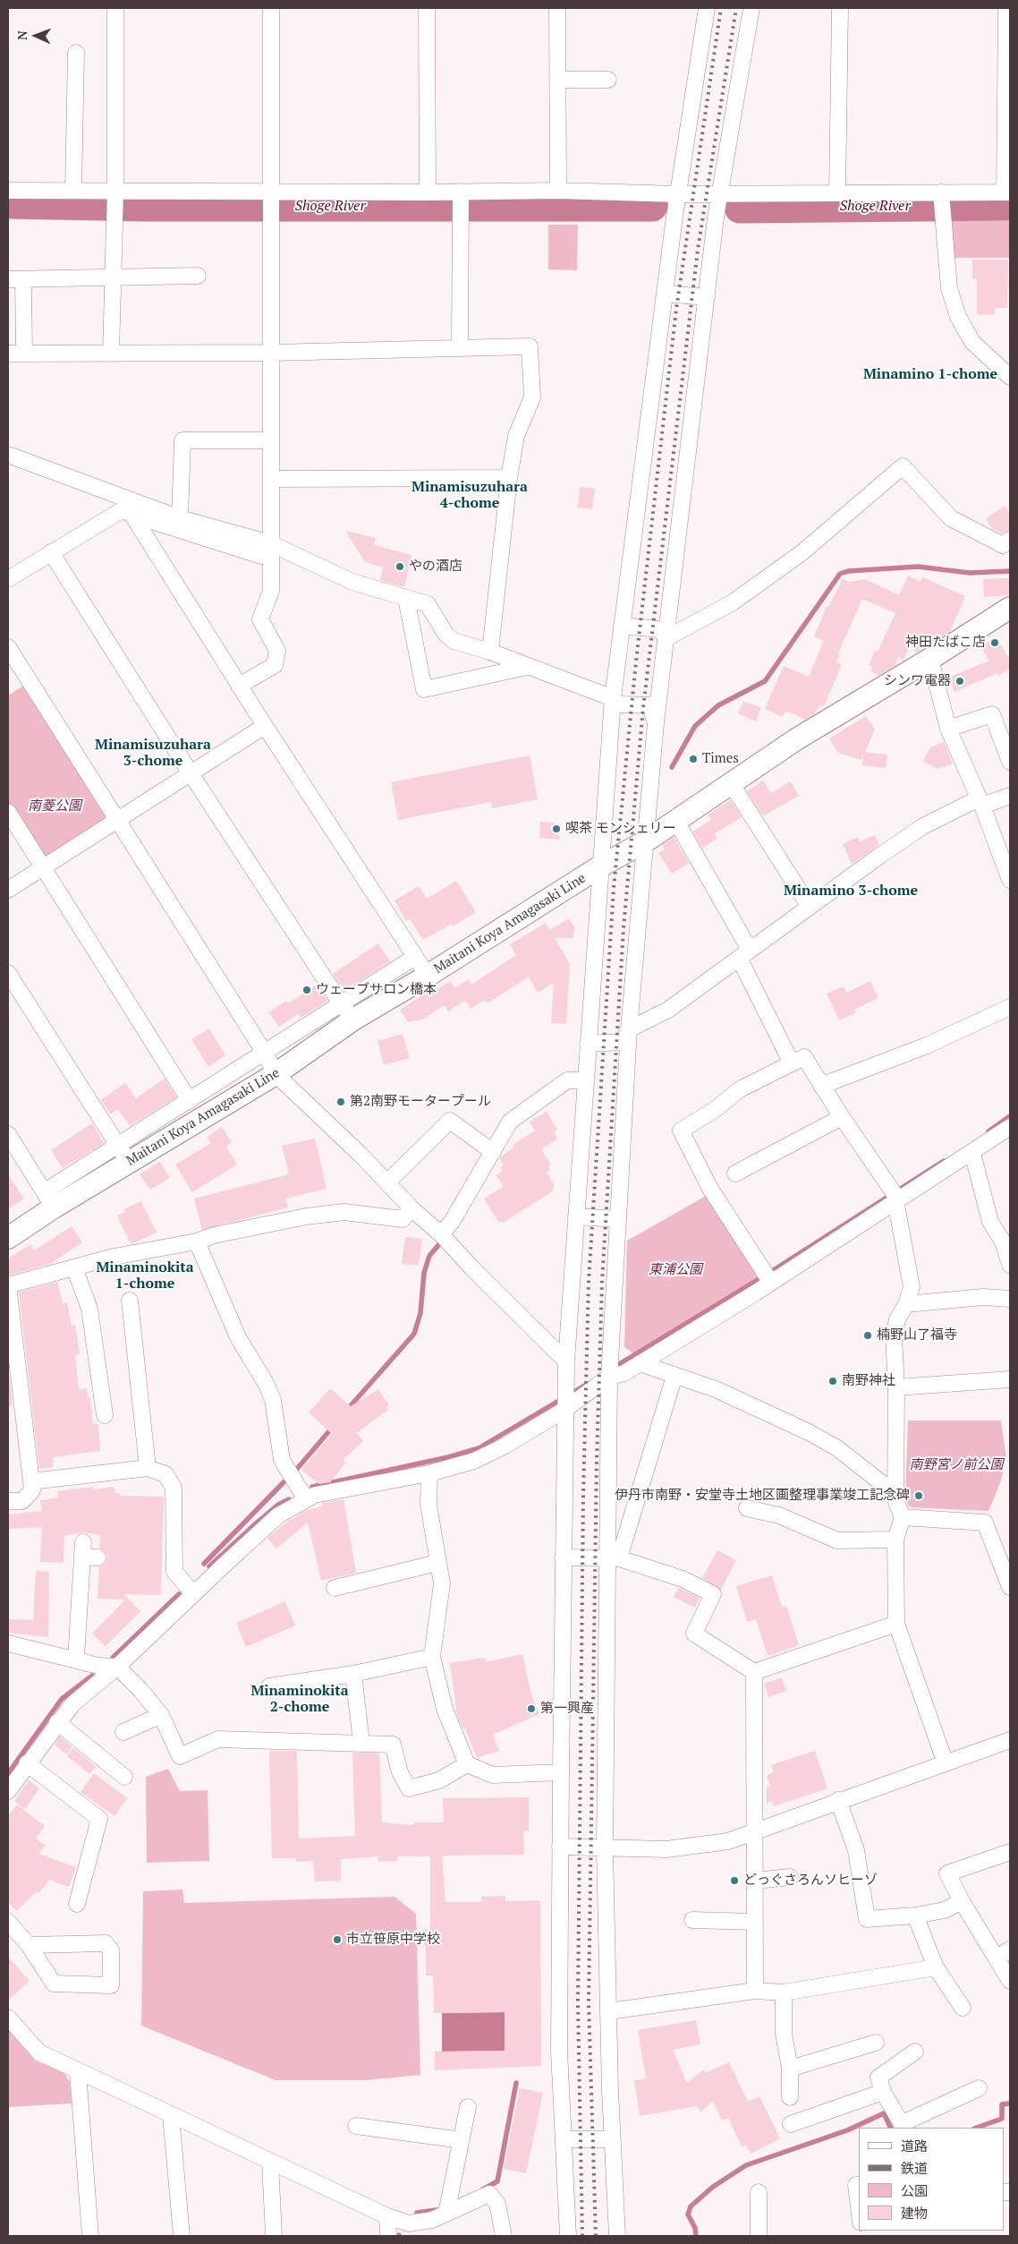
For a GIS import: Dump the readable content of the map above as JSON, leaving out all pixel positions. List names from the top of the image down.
{
  "streets": {
    "main road": ["Maitani Koya Amagasaki Line"]
  },
  "districts": [
    "Minamino 1-chome",
    "Minamisuzuhara 4-chome",
    "Minamisuzuhara 3-chome",
    "Minamino 3-chome",
    "Minaminokita 1-chome",
    "Minaminokita 2-chome"
  ],
  "water": ["Shoge River"],
  "parks": ["南菱公園", "東浦公園", "南野宮ノ前公園"],
  "places": [
    "やの酒店",
    "神田たばこ店",
    "シンワ電器",
    "Times",
    "喫茶 モンシェリー",
    "ウェーブサロン橋本",
    "第2南野モータープール",
    "楠野山了福寺",
    "南野神社",
    "伊丹市南野・安堂寺土地区画整理事業竣工記念碑",
    "第一興産",
    "どっぐさろんソヒーゾ",
    "市立笹原中学校"
  ],
  "legend": [
    "道路",
    "鉄道",
    "公園",
    "建物"
  ],
  "north": "left"
}
